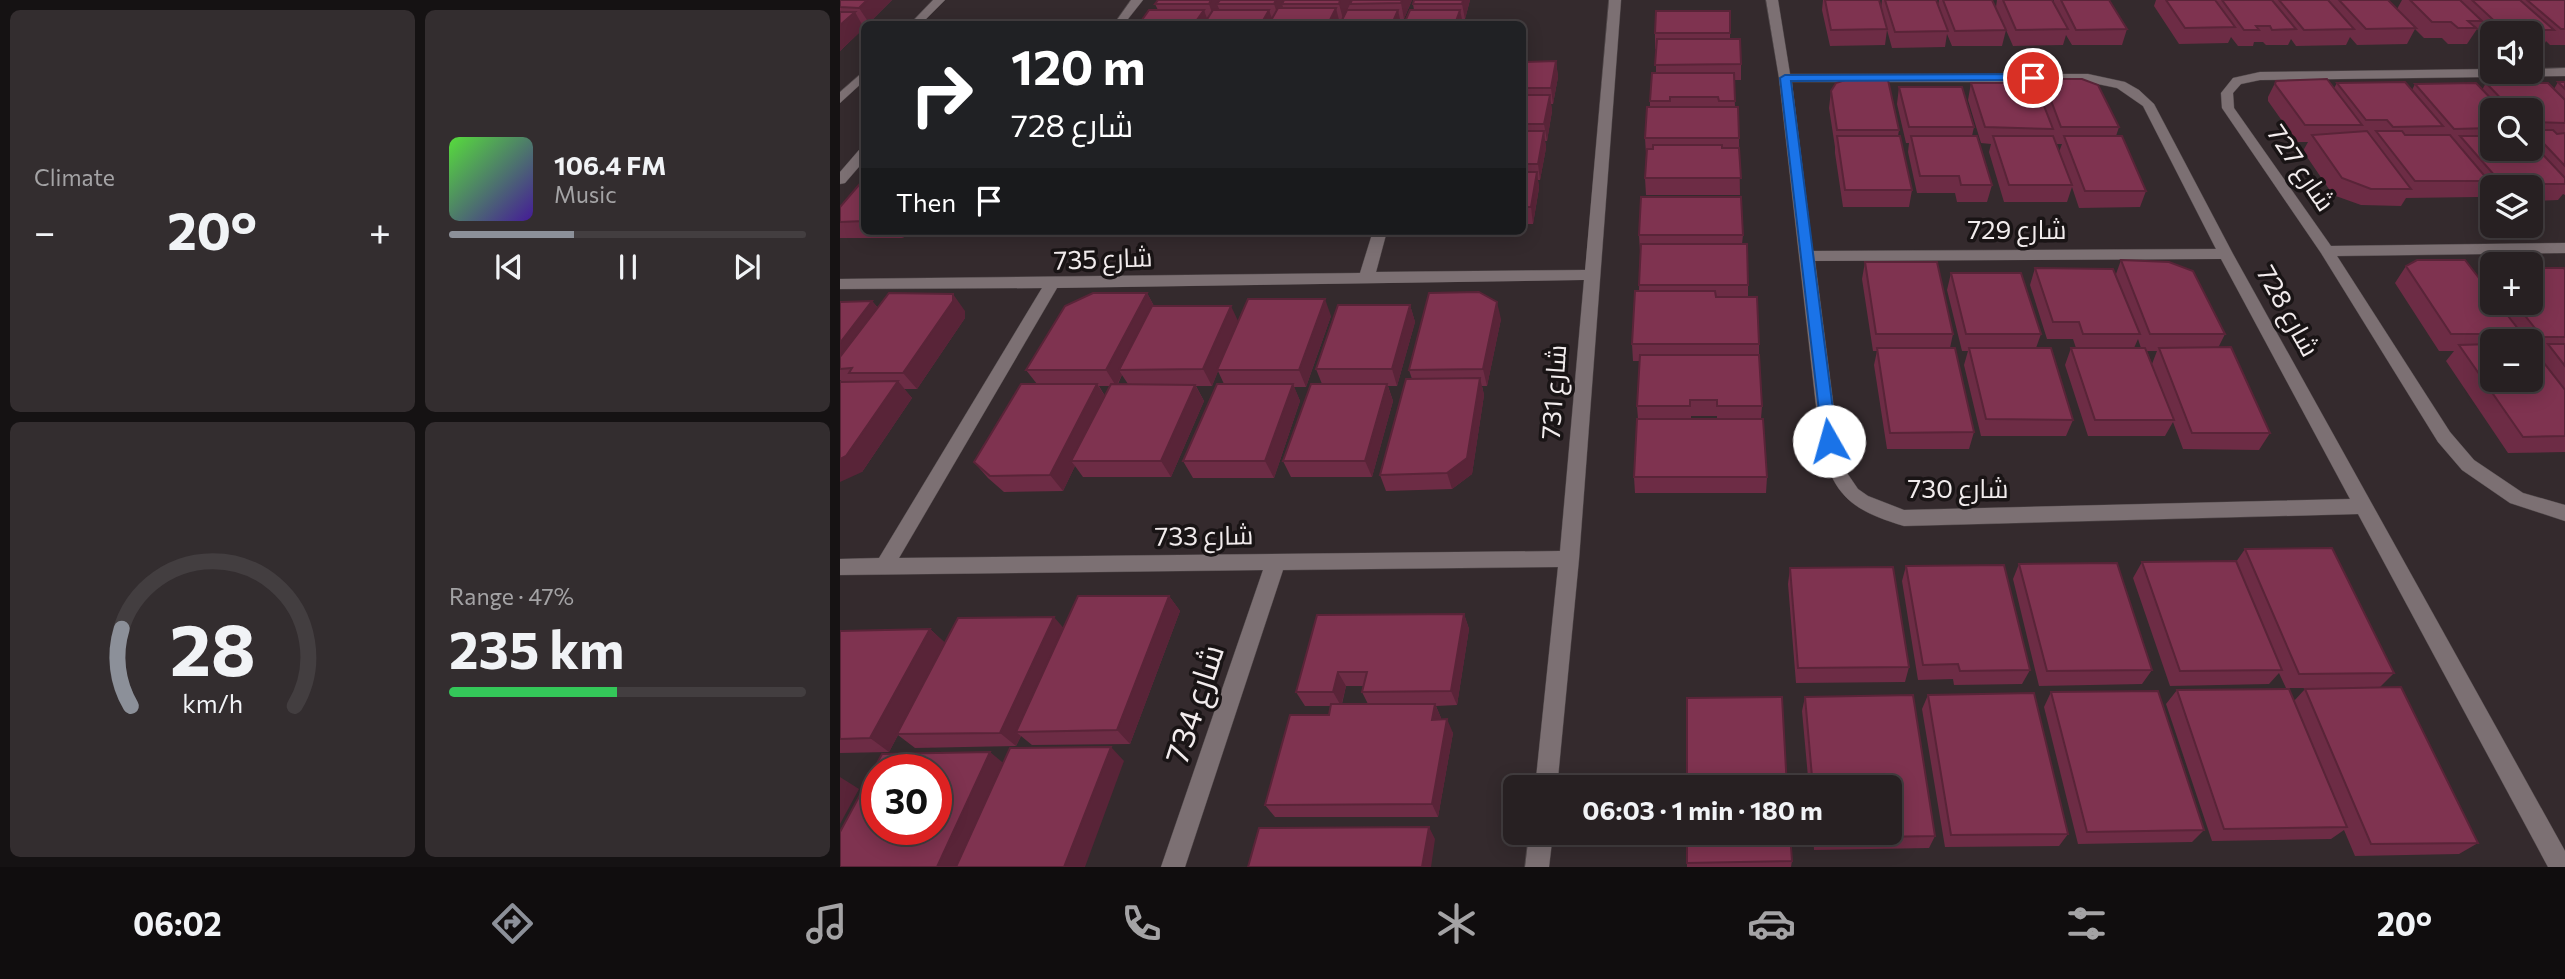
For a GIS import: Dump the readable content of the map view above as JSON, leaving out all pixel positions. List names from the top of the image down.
{
  "streets": {
    "street": [
      "شارع 727",
      "شارع 729",
      "شارع 735",
      "شارع 728",
      "شارع 731",
      "شارع 730",
      "شارع 733",
      "شارع 734"
    ]
  },
  "crossings": [
    ["شارع 729", "شارع 728"],
    ["شارع 729", "شارع 730"],
    ["شارع 735", "شارع 731"],
    ["شارع 728", "شارع 730"],
    ["شارع 731", "شارع 733"],
    ["شارع 733", "شارع 734"]
  ],
  "page": {
    "tile": [
      "Climate",
      ["Range · 47%", "235 km"]
    ],
    "map_buttons": ["+", "−"],
    "turn": ["120 m", "شارع 728"],
    "song": ["106.4 FM", "Music"],
    "then": "Then",
    "heat": ["−", "20°", "+"],
    "limit": "30",
    "trip": "06:03 · 1 min · 180 m",
    "tabs": ["06:02", "20°"],
    "gauge": ["28", "km/h"]
  }
}
